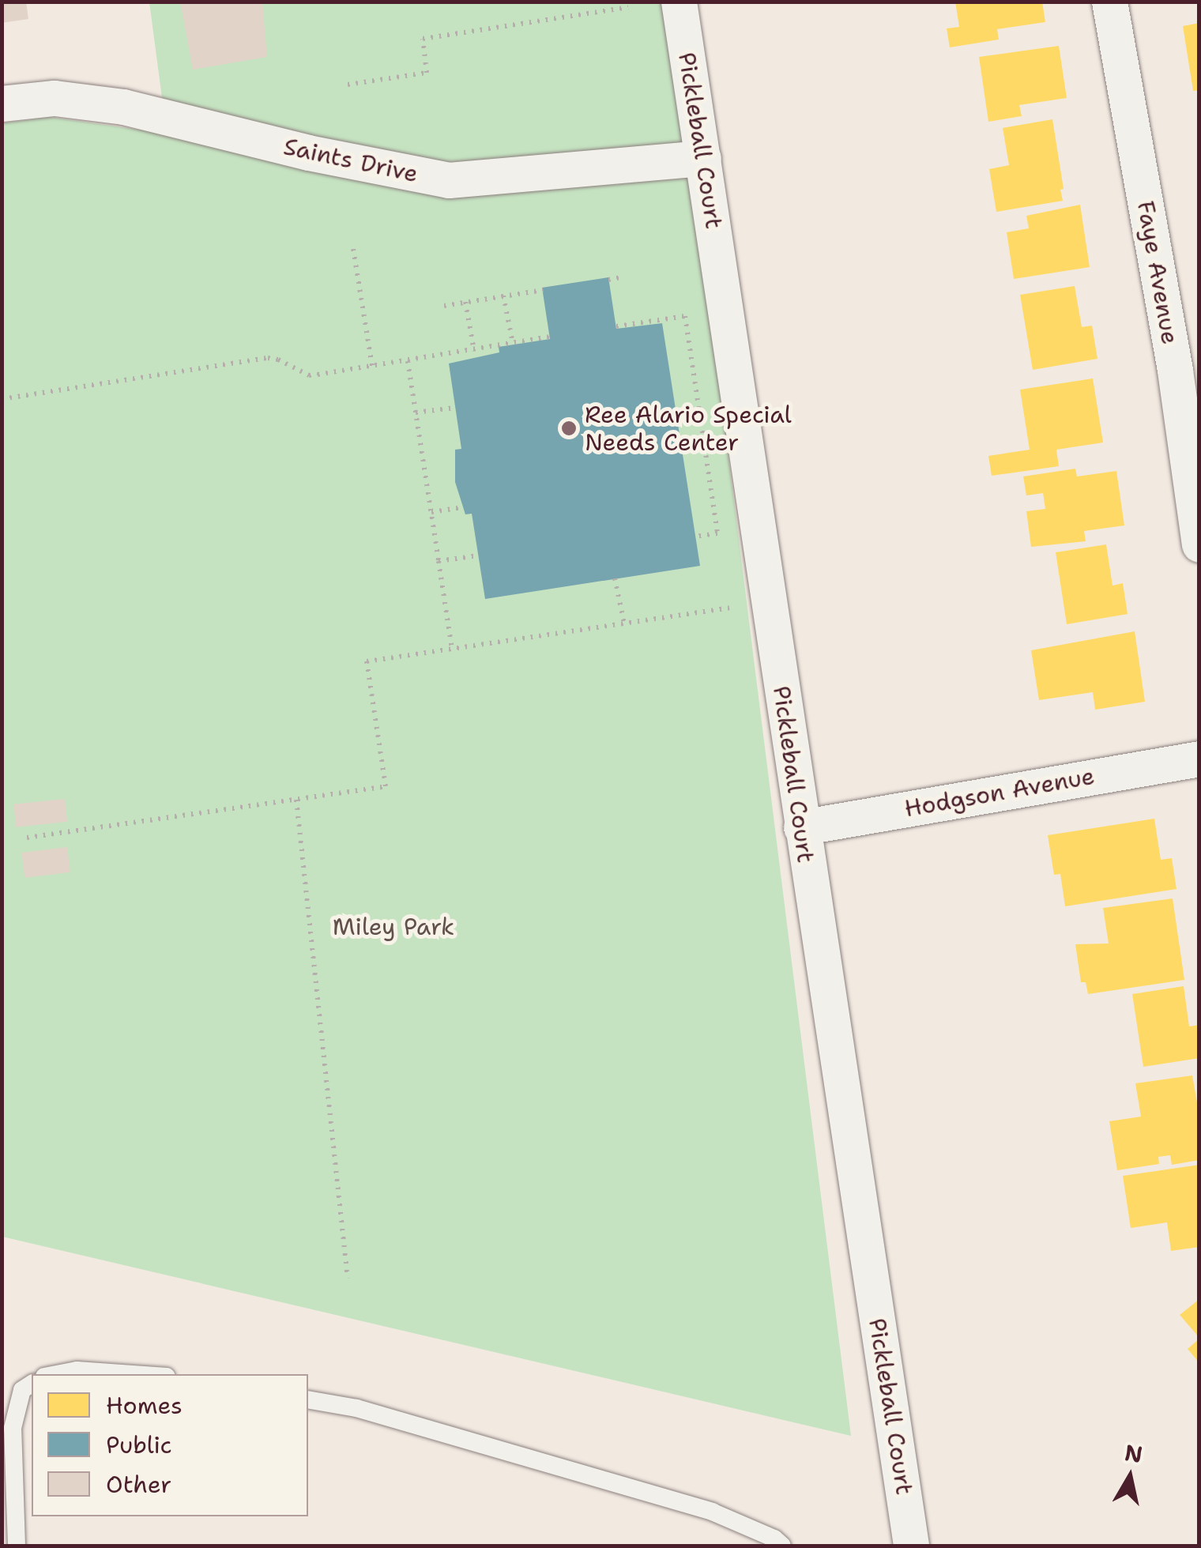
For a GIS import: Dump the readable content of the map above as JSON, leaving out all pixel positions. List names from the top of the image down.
{
  "streets": {
    "street": [
      "Pickleball Court",
      "Saints Drive",
      "Faye Avenue",
      "Hodgson Avenue"
    ]
  },
  "crossings": [
    ["Pickleball Court", "Saints Drive"],
    ["Pickleball Court", "Hodgson Avenue"]
  ],
  "parks": ["Miley Park"],
  "places": ["Ree Alario Special Needs Center"],
  "legend": ["Homes", "Public", "Other"],
  "north": "top"
}
